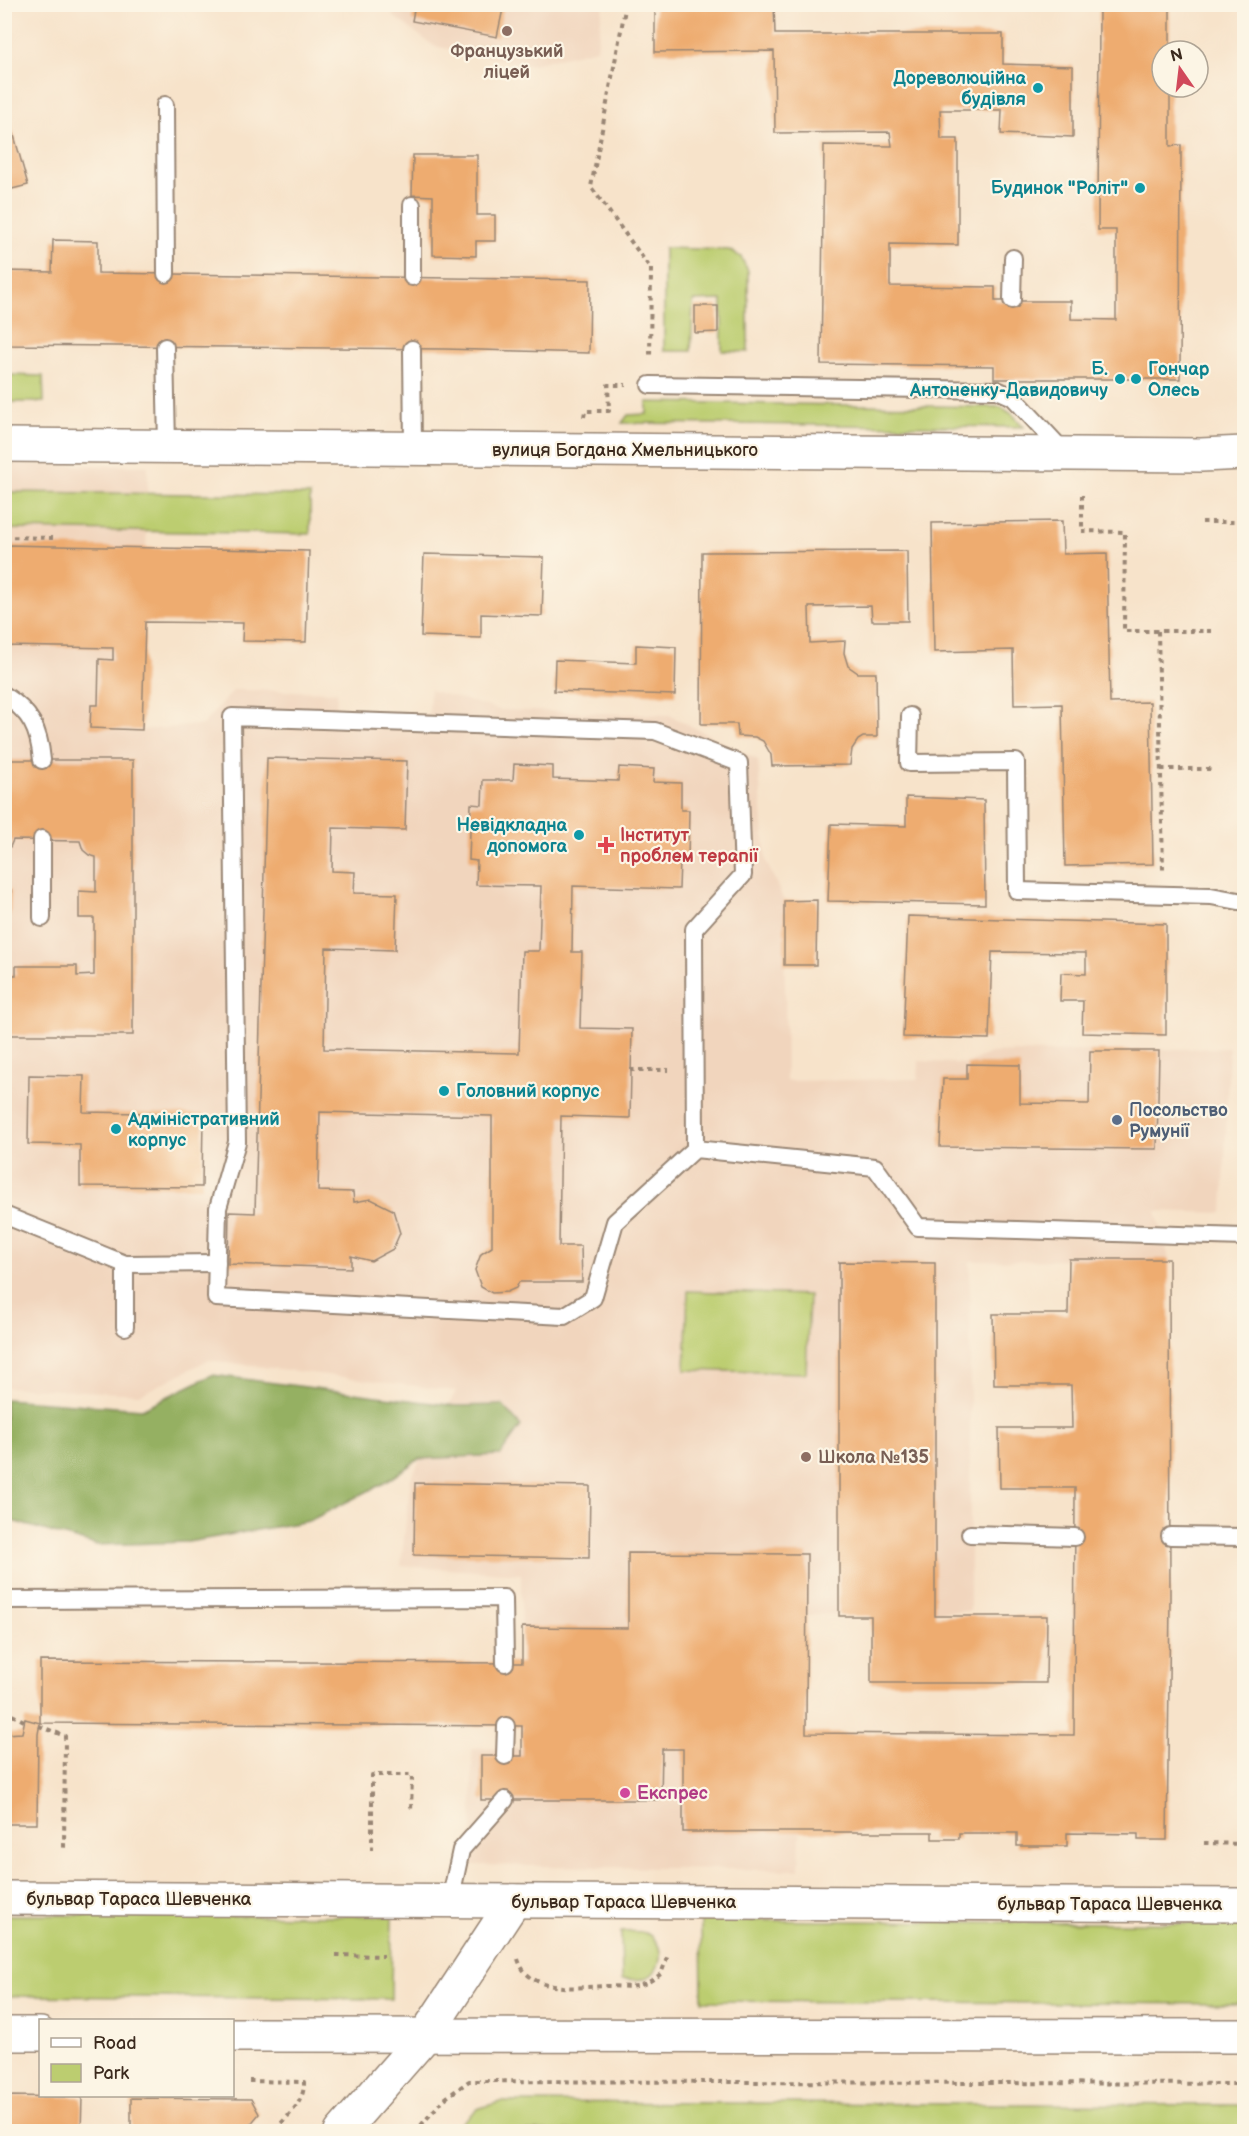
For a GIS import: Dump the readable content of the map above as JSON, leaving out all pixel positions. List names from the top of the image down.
{
  "streets": {
    "main road": ["вулиця Богдана Хмельницького", "бульвар Тараса Шевченка"]
  },
  "places": {
    "other": [
      "Французький ліцей",
      "Дореволюційна будівля",
      "Будинок \"Роліт\"",
      "Б. Антоненку-Давидовичу",
      "Гончар Олесь",
      "Невідкладна допомога",
      "Головний корпус",
      "Посольство Румунії",
      "Адміністративний корпус",
      "Школа №135",
      "Експрес"
    ],
    "health": ["Інститут проблем терапії"]
  },
  "legend": ["Road", "Park"],
  "north": "top"
}
